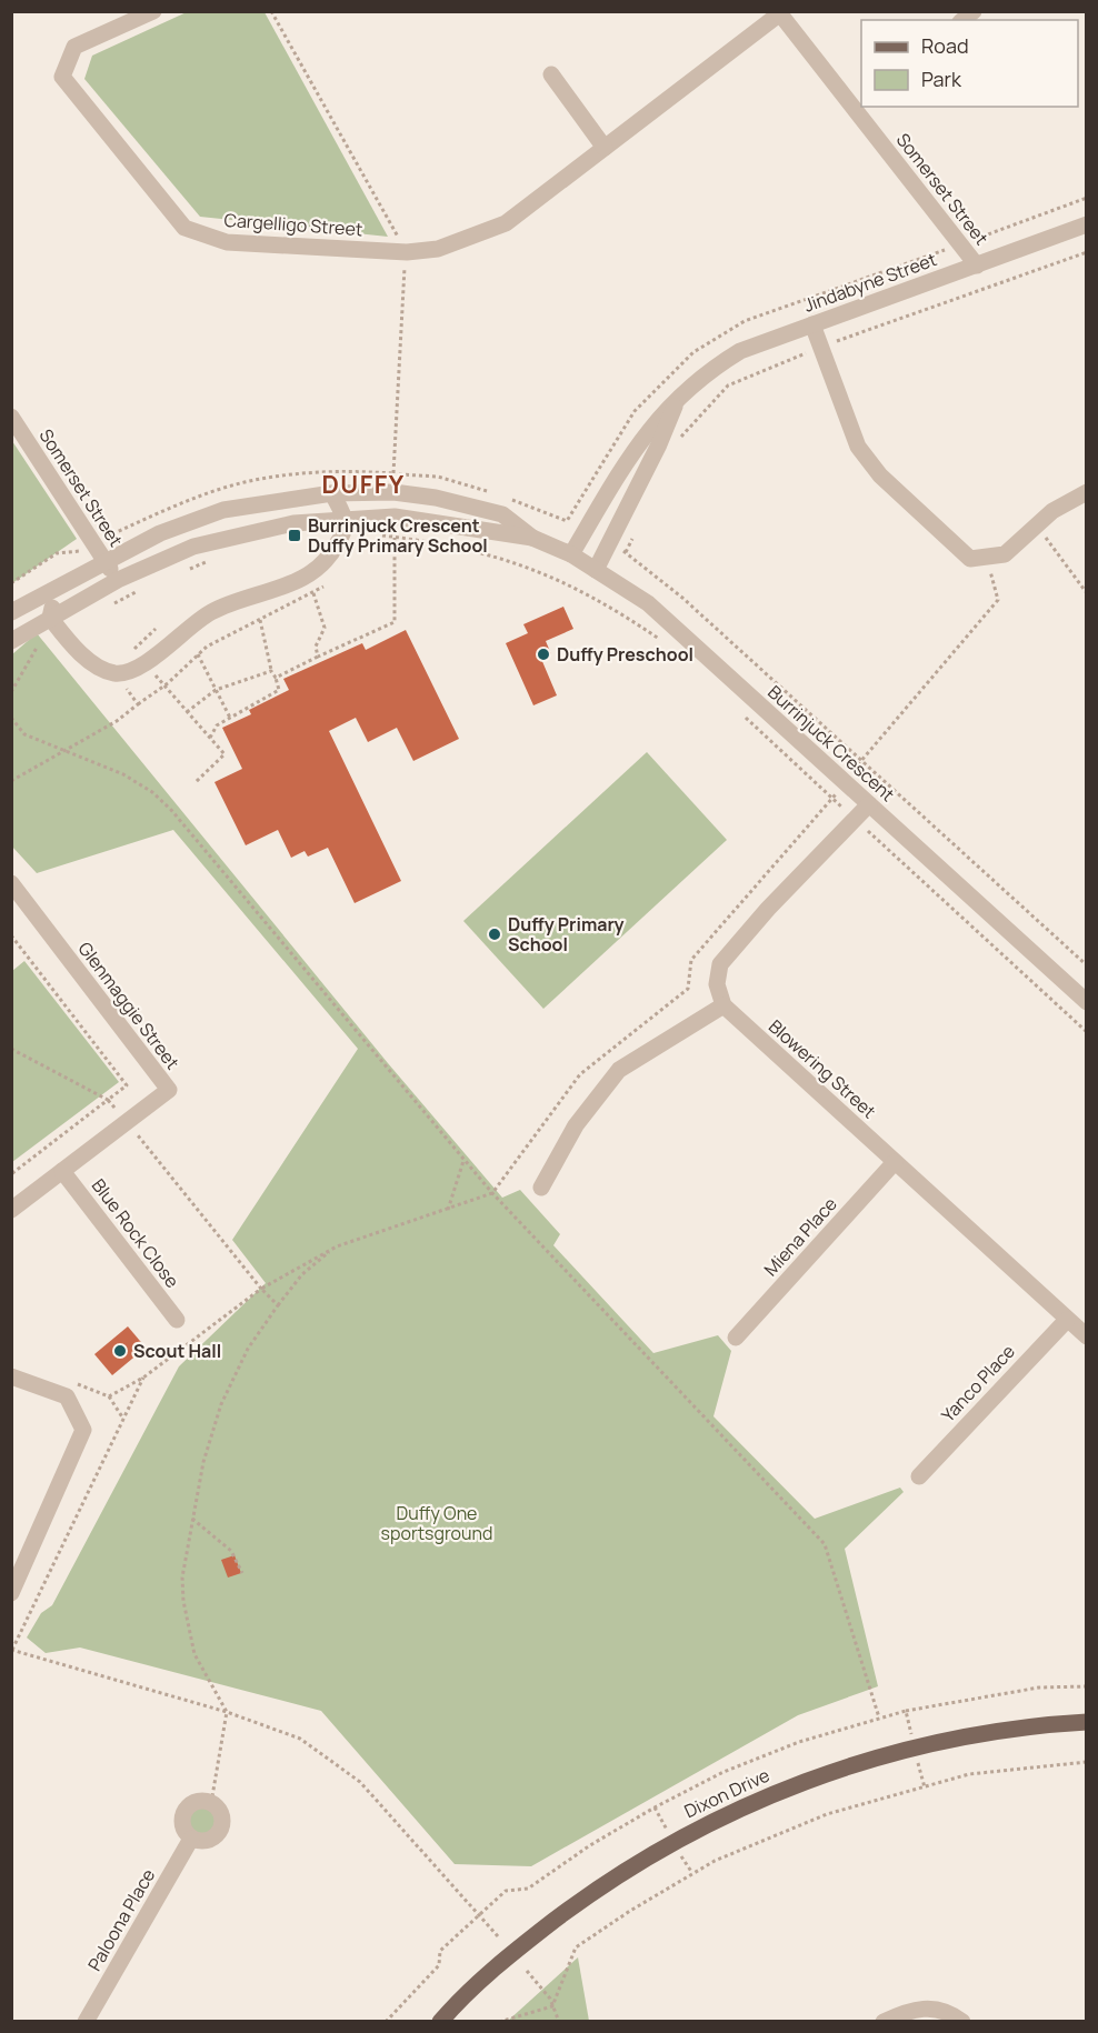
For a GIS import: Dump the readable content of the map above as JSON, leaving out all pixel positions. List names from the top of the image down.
{
  "streets": {
    "main road": ["Dixon Drive"],
    "street": [
      "Somerset Street",
      "Cargelligo Street",
      "Jindabyne Street",
      "Burrinjuck Crescent",
      "Glenmaggie Street",
      "Blowering Street",
      "Blue Rock Close",
      "Miena Place",
      "Yanco Place",
      "Paloona Place"
    ]
  },
  "crossings": [
    ["Somerset Street", "Cargelligo Street"],
    ["Somerset Street", "Jindabyne Street"],
    ["Somerset Street", "Burrinjuck Crescent"],
    ["Jindabyne Street", "Burrinjuck Crescent"],
    ["Glenmaggie Street", "Blue Rock Close"],
    ["Blowering Street", "Miena Place"],
    ["Blowering Street", "Yanco Place"]
  ],
  "districts": ["DUFFY"],
  "parks": ["Duffy One sportsground"],
  "places": {
    "transit": ["Burrinjuck Crescent Duffy Primary School"],
    "other": ["Duffy Preschool", "Duffy Primary School", "Scout Hall"]
  },
  "legend": ["Road", "Park"]
}
